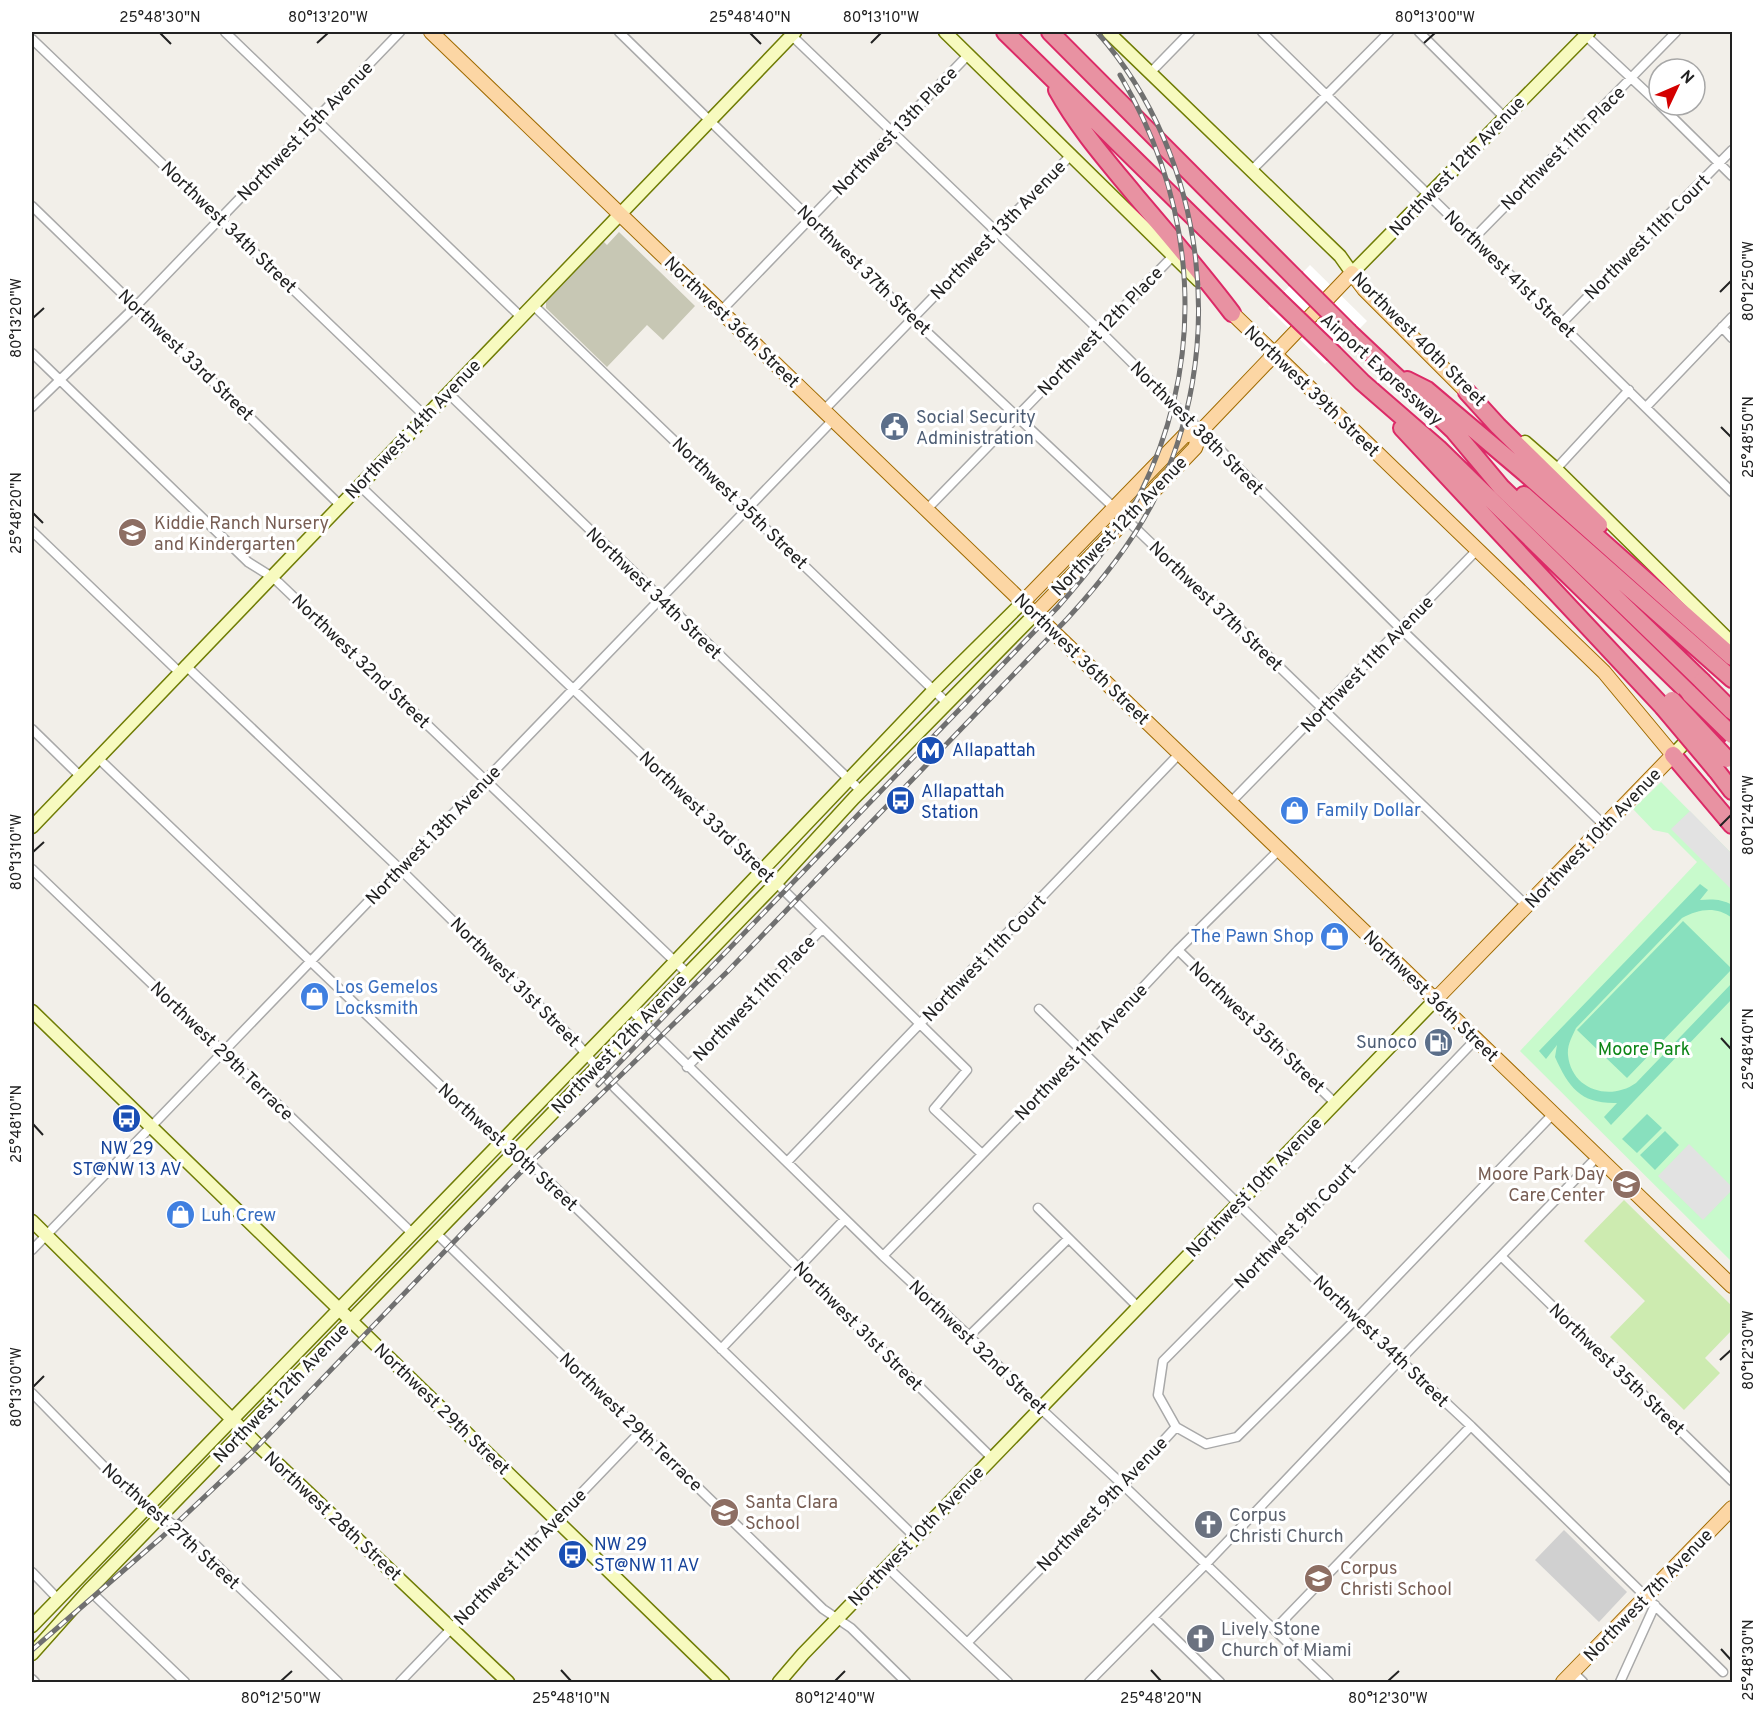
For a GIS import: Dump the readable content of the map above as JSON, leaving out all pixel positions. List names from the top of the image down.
{
  "streets": {
    "highway": ["Airport Expressway"],
    "main road": [
      "Northwest 12th Avenue",
      "Northwest 36th Street",
      "Northwest 40th Street",
      "Northwest 39th Street",
      "Northwest 14th Avenue",
      "Northwest 10th Avenue",
      "Northwest 29th Street",
      "Northwest 28th Street",
      "Northwest 7th Avenue"
    ],
    "street": [
      "Northwest 15th Avenue",
      "Northwest 13th Place",
      "Northwest 11th Place",
      "Northwest 34th Street",
      "Northwest 13th Avenue",
      "Northwest 11th Court",
      "Northwest 37th Street",
      "Northwest 41st Street",
      "Northwest 12th Place",
      "Northwest 33rd Street",
      "Northwest 38th Street",
      "Northwest 35th Street",
      "Northwest 32nd Street",
      "Northwest 11th Avenue",
      "Northwest 31st Street",
      "Northwest 29th Terrace",
      "Northwest 30th Street",
      "Northwest 9th Court",
      "Northwest 9th Avenue",
      "Northwest 27th Street"
    ]
  },
  "crossings": [
    ["Northwest 15th Avenue", "Northwest 34th Street"],
    ["Northwest 15th Avenue", "Northwest 33rd Street"],
    ["Northwest 15th Avenue", "Northwest 32nd Street"],
    ["Northwest 13th Place", "Northwest 37th Street"],
    ["Northwest 13th Place", "Northwest 36th Street"],
    ["Northwest 13th Place", "Northwest 39th Street"],
    ["Northwest 13th Place", "Northwest 38th Street"],
    ["Northwest 11th Place", "Northwest 41st Street"],
    ["Northwest 11th Place", "Northwest 33rd Street"],
    ["Northwest 11th Place", "Northwest 32nd Street"],
    ["Northwest 12th Avenue", "Northwest 34th Street"],
    ["Northwest 12th Avenue", "Northwest 37th Street"],
    ["Northwest 12th Avenue", "Northwest 41st Street"],
    ["Northwest 12th Avenue", "Northwest 36th Street"],
    ["Northwest 12th Avenue", "Northwest 40th Street"],
    ["Northwest 12th Avenue", "Northwest 33rd Street"],
    ["Northwest 12th Avenue", "Northwest 39th Street"],
    ["Northwest 12th Avenue", "Northwest 38th Street"],
    ["Northwest 12th Avenue", "Northwest 35th Street"],
    ["Northwest 12th Avenue", "Northwest 32nd Street"],
    ["Northwest 12th Avenue", "Northwest 31st Street"],
    ["Northwest 12th Avenue", "Northwest 29th Terrace"],
    ["Northwest 12th Avenue", "Northwest 30th Street"],
    ["Northwest 12th Avenue", "Northwest 29th Street"],
    ["Northwest 12th Avenue", "Northwest 28th Street"],
    ["Northwest 12th Avenue", "Northwest 27th Street"],
    ["Northwest 34th Street", "Northwest 13th Avenue"],
    ["Northwest 34th Street", "Northwest 14th Avenue"],
    ["Northwest 34th Street", "Northwest 11th Avenue"],
    ["Northwest 34th Street", "Northwest 10th Avenue"],
    ["Northwest 34th Street", "Northwest 9th Court"],
    ["Northwest 34th Street", "Northwest 9th Avenue"],
    ["Northwest 34th Street", "Northwest 7th Avenue"],
    ["Northwest 13th Avenue", "Northwest 37th Street"],
    ["Northwest 13th Avenue", "Northwest 36th Street"],
    ["Northwest 13th Avenue", "Northwest 33rd Street"],
    ["Northwest 13th Avenue", "Northwest 39th Street"],
    ["Northwest 13th Avenue", "Northwest 38th Street"],
    ["Northwest 13th Avenue", "Northwest 35th Street"],
    ["Northwest 13th Avenue", "Northwest 32nd Street"],
    ["Northwest 13th Avenue", "Northwest 31st Street"],
    ["Northwest 13th Avenue", "Northwest 29th Terrace"],
    ["Northwest 13th Avenue", "Northwest 30th Street"],
    ["Northwest 13th Avenue", "Northwest 29th Street"],
    ["Northwest 13th Avenue", "Northwest 28th Street"],
    ["Northwest 11th Court", "Northwest 41st Street"],
    ["Northwest 11th Court", "Northwest 36th Street"],
    ["Northwest 11th Court", "Northwest 33rd Street"],
    ["Northwest 11th Court", "Northwest 32nd Street"],
    ["Northwest 37th Street", "Northwest 12th Place"],
    ["Northwest 37th Street", "Northwest 14th Avenue"],
    ["Northwest 37th Street", "Northwest 11th Avenue"],
    ["Northwest 37th Street", "Northwest 10th Avenue"],
    ["Northwest 36th Street", "Northwest 12th Place"],
    ["Northwest 36th Street", "Northwest 14th Avenue"],
    ["Northwest 36th Street", "Northwest 11th Avenue"],
    ["Northwest 36th Street", "Northwest 10th Avenue"],
    ["Northwest 36th Street", "Northwest 9th Court"],
    ["Northwest 36th Street", "Northwest 9th Avenue"],
    ["Northwest 12th Place", "Northwest 39th Street"],
    ["Northwest 12th Place", "Northwest 38th Street"],
    ["Northwest 33rd Street", "Northwest 14th Avenue"],
    ["Northwest 33rd Street", "Northwest 11th Avenue"],
    ["Northwest 39th Street", "Northwest 11th Avenue"],
    ["Northwest 39th Street", "Northwest 10th Avenue"],
    ["Northwest 38th Street", "Northwest 14th Avenue"],
    ["Northwest 38th Street", "Northwest 11th Avenue"],
    ["Northwest 38th Street", "Northwest 10th Avenue"],
    ["Northwest 14th Avenue", "Northwest 35th Street"],
    ["Northwest 14th Avenue", "Northwest 32nd Street"],
    ["Northwest 14th Avenue", "Northwest 31st Street"],
    ["Northwest 14th Avenue", "Northwest 30th Street"],
    ["Northwest 35th Street", "Northwest 11th Avenue"],
    ["Northwest 35th Street", "Northwest 10th Avenue"],
    ["Northwest 32nd Street", "Northwest 11th Avenue"],
    ["Northwest 32nd Street", "Northwest 10th Avenue"],
    ["Northwest 32nd Street", "Northwest 9th Avenue"],
    ["Northwest 11th Avenue", "Northwest 29th Terrace"],
    ["Northwest 11th Avenue", "Northwest 29th Street"],
    ["Northwest 11th Avenue", "Northwest 28th Street"],
    ["Northwest 10th Avenue", "Northwest 31st Street"],
    ["Northwest 10th Avenue", "Northwest 29th Terrace"],
    ["Northwest 10th Avenue", "Northwest 30th Street"],
    ["Northwest 9th Court", "Northwest 9th Avenue"]
  ],
  "parks": ["Moore Park"],
  "places": {
    "public building": ["Social Security Administration"],
    "school or university": [
      "Kiddie Ranch Nursery and Kindergarten",
      "Moore Park Day Care Center",
      "Santa Clara School",
      "Corpus Christi School"
    ],
    "metro station": ["Allapattah"],
    "bus stop": ["Allapattah Station", "NW 29 ST@NW 13 AV", "NW 29 ST@NW 11 AV"],
    "shop": [
      "Family Dollar",
      "The Pawn Shop",
      "Los Gemelos Locksmith",
      "Luh Crew"
    ],
    "fuel station": ["Sunoco"],
    "church": ["Corpus Christi Church", "Lively Stone Church of Miami"]
  },
  "north": "top right",
  "coordinates": [
    "25°48'30\"N",
    "80°13'20\"W",
    "25°48'40\"N",
    "80°13'10\"W",
    "80°13'00\"W",
    "80°12'50\"W",
    "25°48'50\"N",
    "25°48'20\"N",
    "80°12'40\"W",
    "25°48'10\"N",
    "80°12'30\"W"
  ]
}
